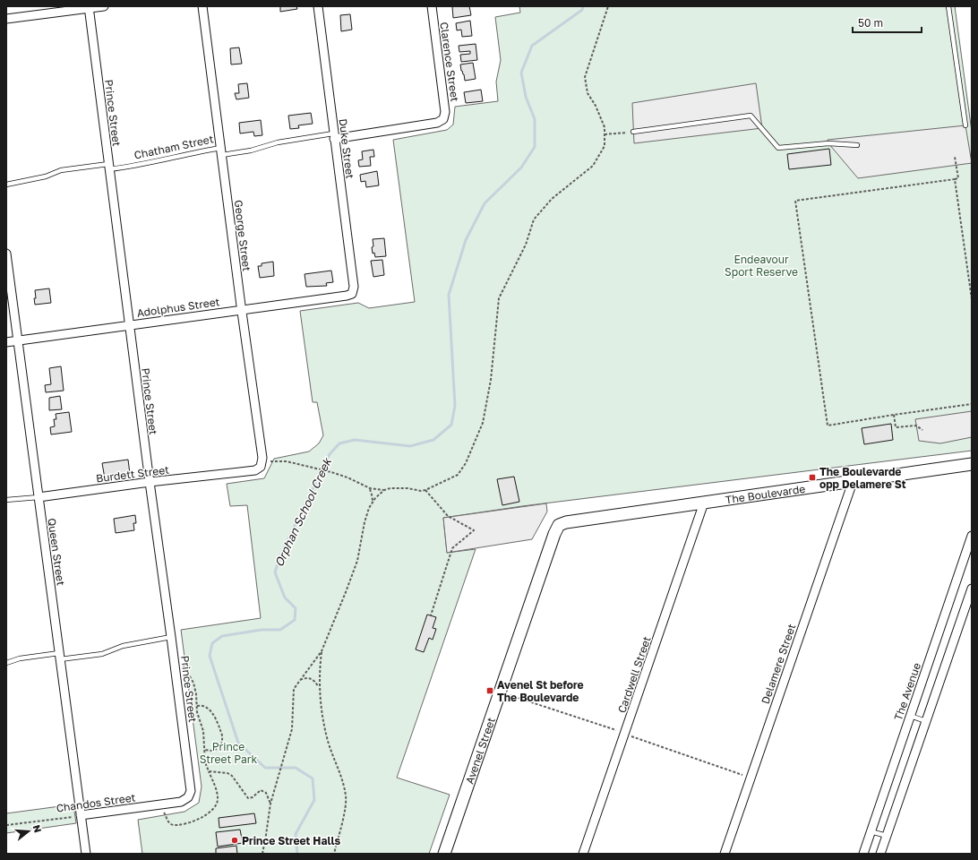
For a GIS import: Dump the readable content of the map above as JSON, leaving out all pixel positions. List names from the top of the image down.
{
  "streets": {
    "street": [
      "Clarence Street",
      "Prince Street",
      "Chatham Street",
      "Duke Street",
      "George Street",
      "Adolphus Street",
      "Burdett Street",
      "The Boulevarde",
      "Queen Street",
      "Delamere Street",
      "Cardwell Street",
      "The Avenue",
      "Avenel Street",
      "Chandos Street"
    ]
  },
  "crossings": [
    ["Clarence Street", "Chatham Street"],
    ["Prince Street", "Chatham Street"],
    ["Prince Street", "Adolphus Street"],
    ["Prince Street", "Burdett Street"],
    ["Prince Street", "Chandos Street"],
    ["Chatham Street", "Duke Street"],
    ["Chatham Street", "George Street"],
    ["Duke Street", "Adolphus Street"],
    ["George Street", "Adolphus Street"],
    ["George Street", "Burdett Street"],
    ["Adolphus Street", "Queen Street"],
    ["Burdett Street", "Queen Street"],
    ["The Boulevarde", "Delamere Street"],
    ["The Boulevarde", "Cardwell Street"],
    ["The Boulevarde", "Avenel Street"],
    ["Queen Street", "Chandos Street"]
  ],
  "water": ["Orphan School Creek"],
  "parks": ["Endeavour Sport Reserve", "Prince Street Park"],
  "places": {
    "transit": ["The Boulevarde opp Delamere St", "Avenel St before The Boulevarde"],
    "other": ["Prince Street Halls"]
  },
  "scale_bar": "50 m",
  "north": "right"
}
